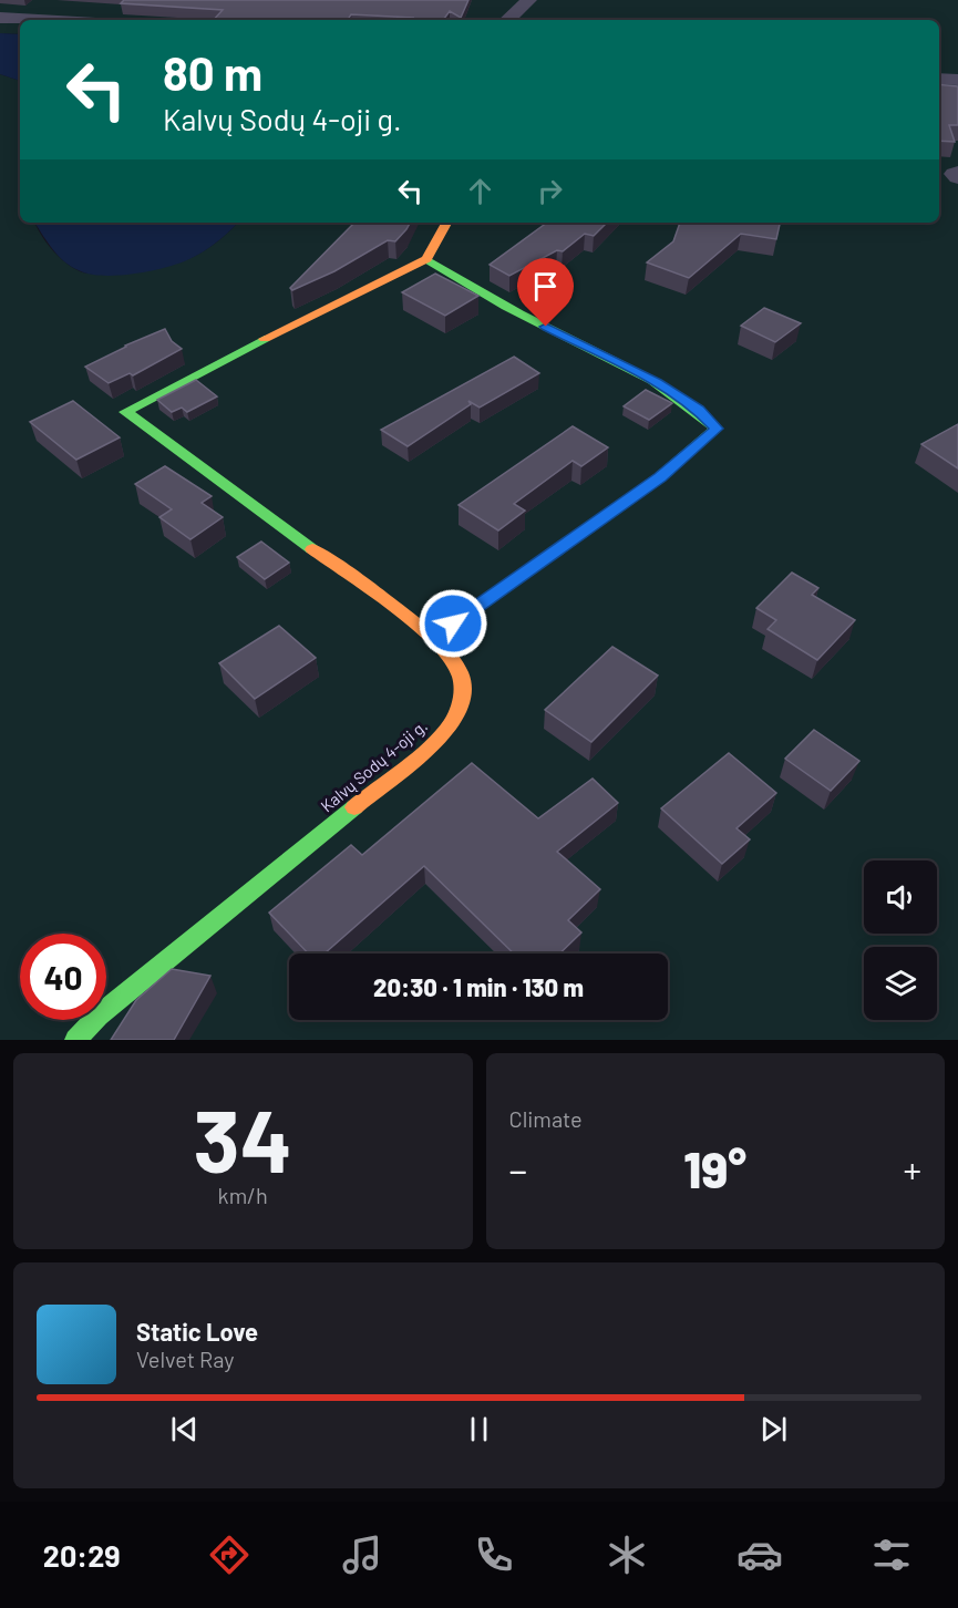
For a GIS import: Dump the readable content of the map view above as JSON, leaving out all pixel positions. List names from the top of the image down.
{
  "streets": {
    "street": ["Kalvų Sodų 4-oji g."]
  },
  "page": {
    "turn": ["80 m", "Kalvų Sodų 4-oji g."],
    "limit": "40",
    "trip": "20:30 · 1 min · 130 m",
    "tile": [
      ["34", "km/h"],
      "Climate"
    ],
    "heat": ["−", "19°", "+"],
    "song": ["Static Love", "Velvet Ray"],
    "tabs": "20:29"
  }
}
